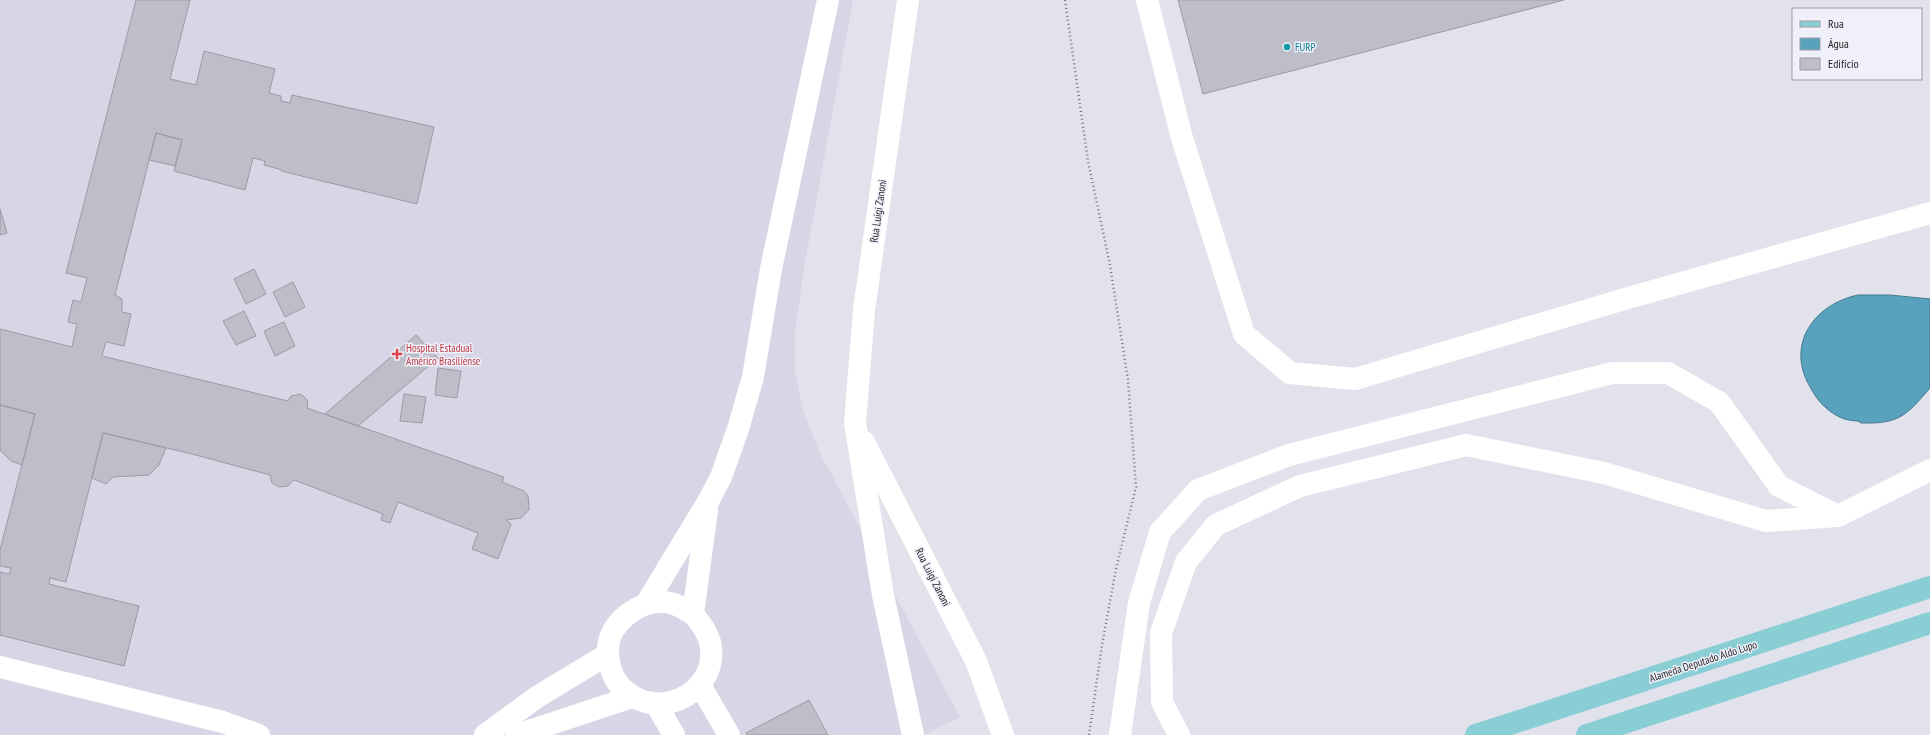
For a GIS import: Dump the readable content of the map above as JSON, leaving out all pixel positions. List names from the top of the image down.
{
  "streets": {
    "main road": ["Alameda Deputado Aldo Lupo"],
    "street": ["Rua Luigi Zanoni"]
  },
  "places": {
    "other": ["FURP"],
    "health": ["Hospital Estadual Américo Brasiliense"]
  },
  "legend": ["Rua", "Água", "Edifício"]
}
